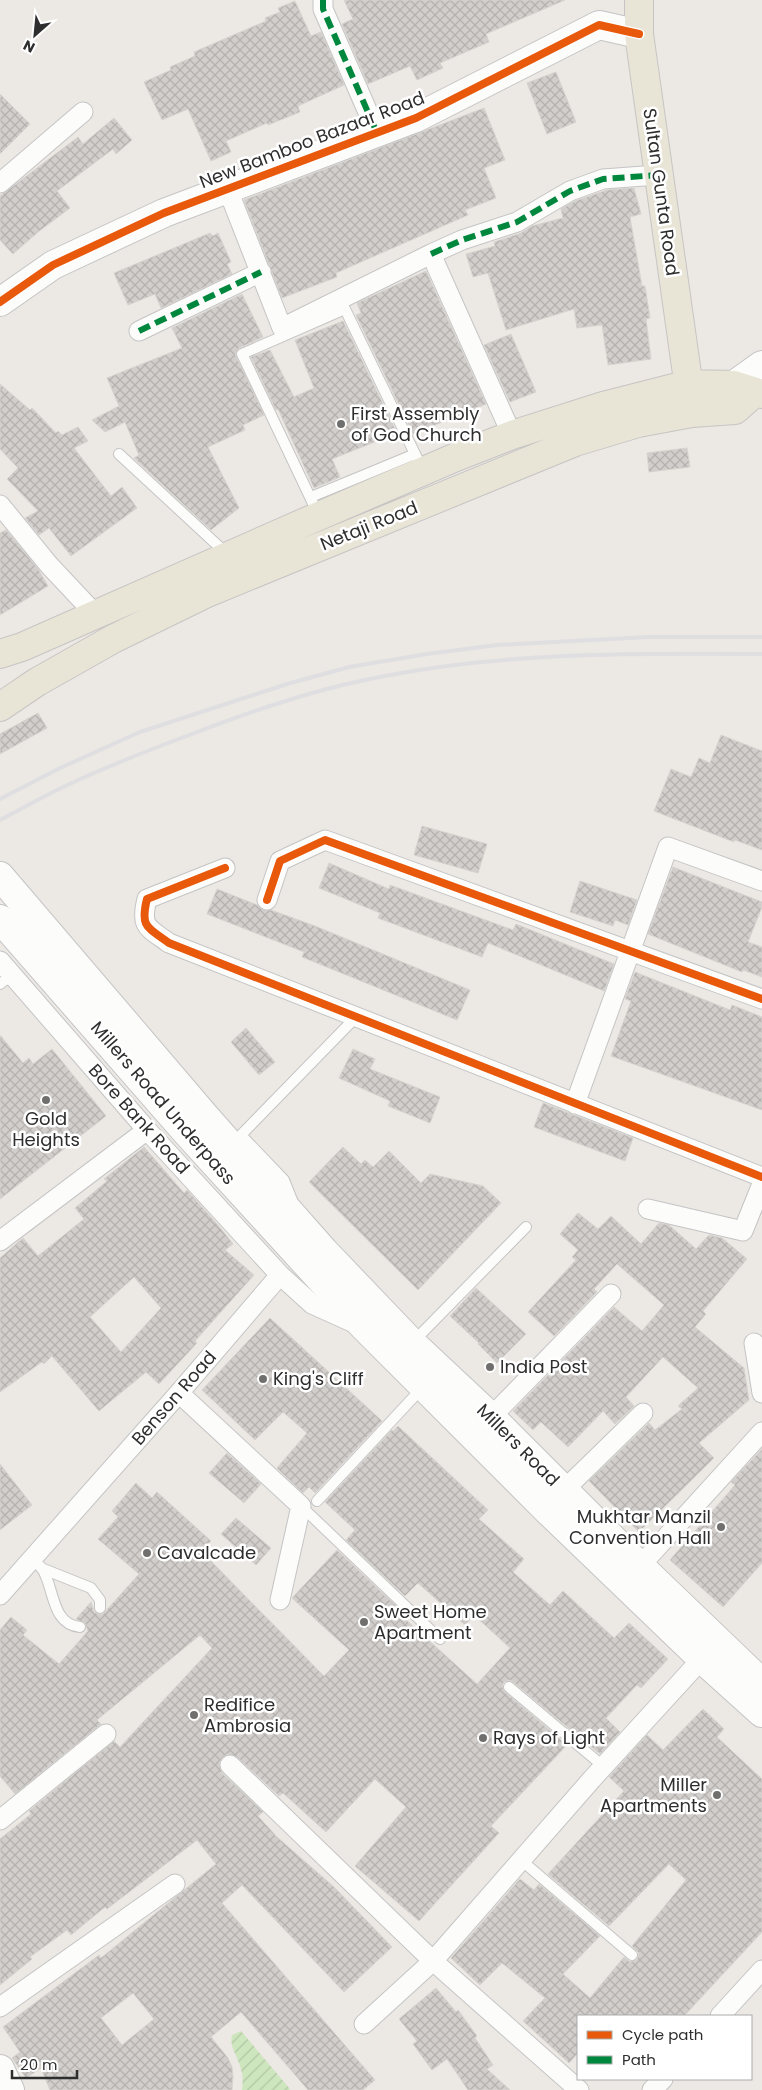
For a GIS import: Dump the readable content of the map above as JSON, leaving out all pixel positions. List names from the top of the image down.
{
  "streets": {
    "main road": [
      "New Bamboo Bazaar Road",
      "Sultan Gunta Road",
      "Netaji Road",
      "Millers Road Underpass",
      "Millers Road"
    ],
    "street": ["Bore Bank Road", "Benson Road"]
  },
  "crossings": [
    ["New Bamboo Bazaar Road", "Sultan Gunta Road"],
    ["Sultan Gunta Road", "Netaji Road"],
    ["Millers Road Underpass", "Millers Road"],
    ["Bore Bank Road", "Benson Road"]
  ],
  "places": [
    "First Assembly of God Church",
    "Gold Heights",
    "India Post",
    "King's Cliff",
    "Mukhtar Manzil Convention Hall",
    "Cavalcade",
    "Sweet Home Apartment",
    "Redifice Ambrosia",
    "Rays of Light",
    "Miller Apartments"
  ],
  "legend": ["Cycle path", "Path"],
  "scale_bar": "20 m",
  "north": "bottom left"
}
